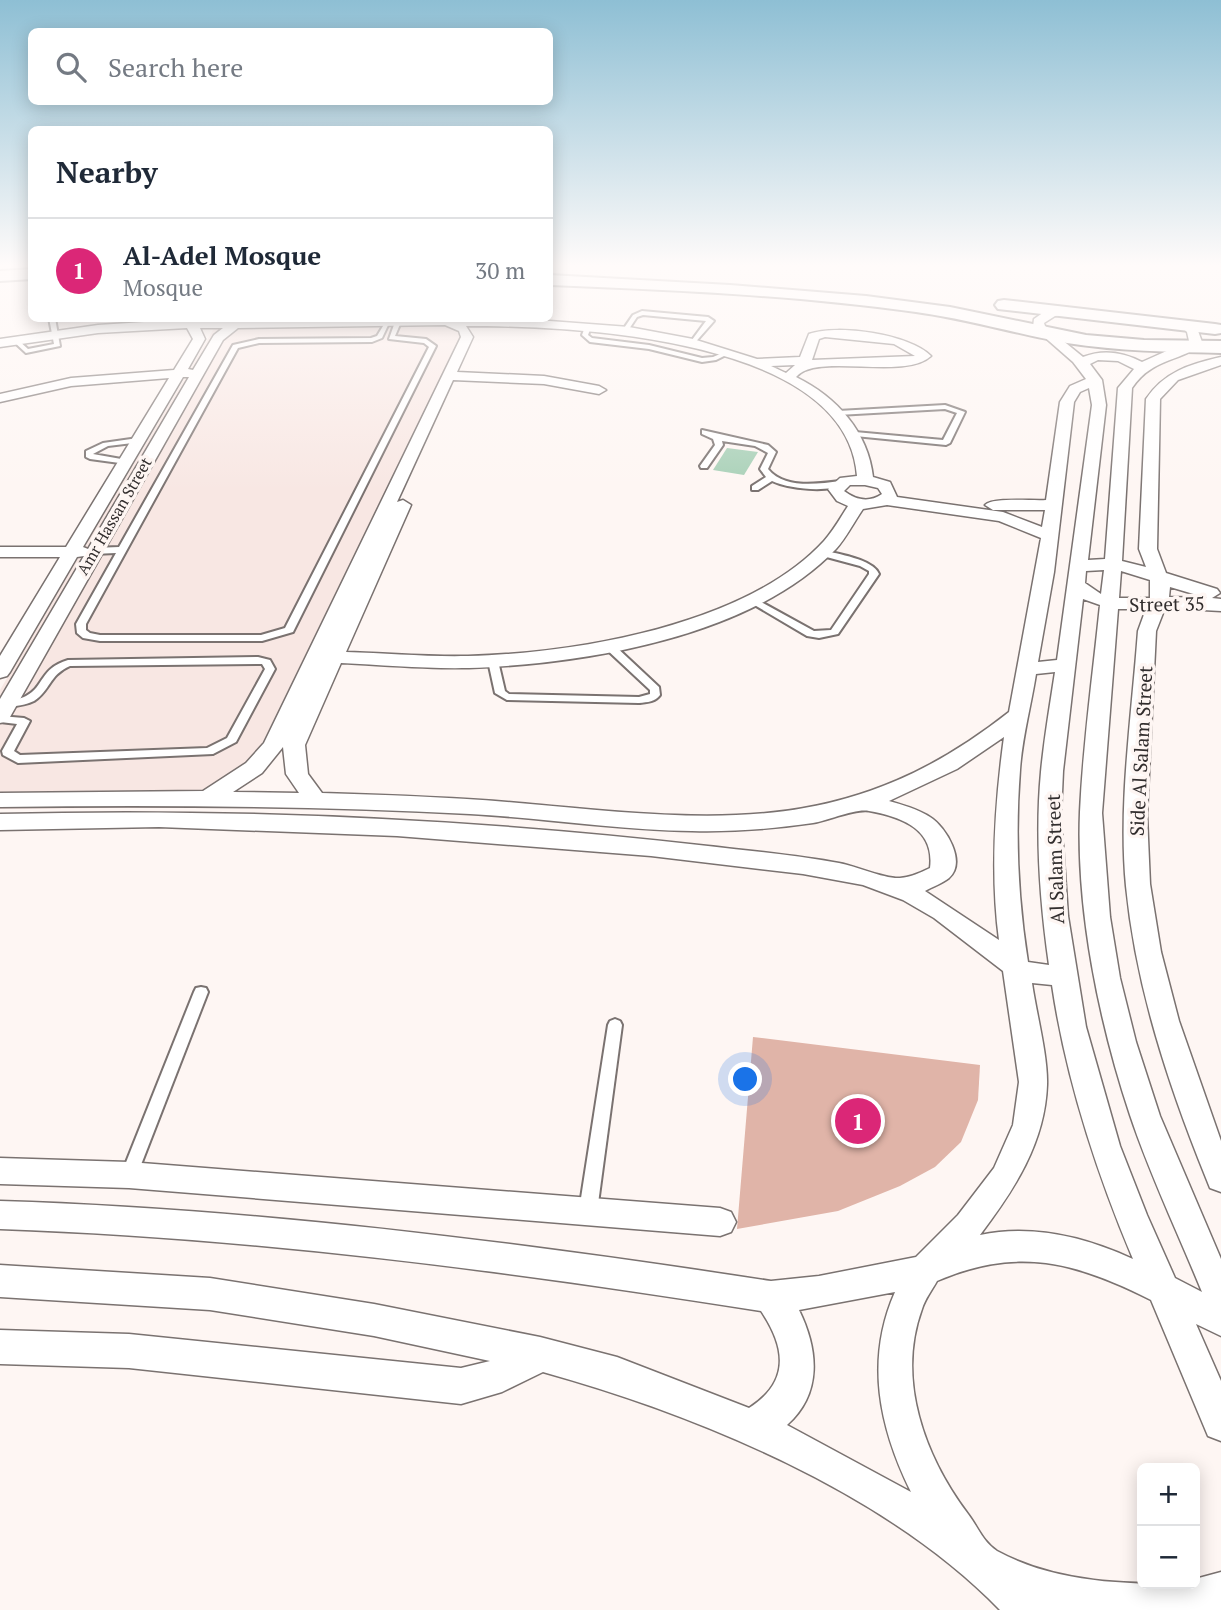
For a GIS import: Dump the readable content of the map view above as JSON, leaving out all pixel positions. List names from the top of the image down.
{
  "streets": {
    "street": [
      "Amr Hassan Street",
      "Street 35",
      "Side Al Salam Street",
      "Al Salam Street"
    ]
  },
  "crossings": [
    ["Street 35", "Side Al Salam Street"],
    ["Street 35", "Al Salam Street"]
  ],
  "page": {
    "search": "Search here",
    "heading": "Nearby",
    "list": [
      {
        "mark": "1",
        "name": "Al-Adel Mosque",
        "note": "Mosque",
        "value": "30 m"
      }
    ],
    "pins": "1",
    "map_buttons": ["+", "−"]
  }
}
